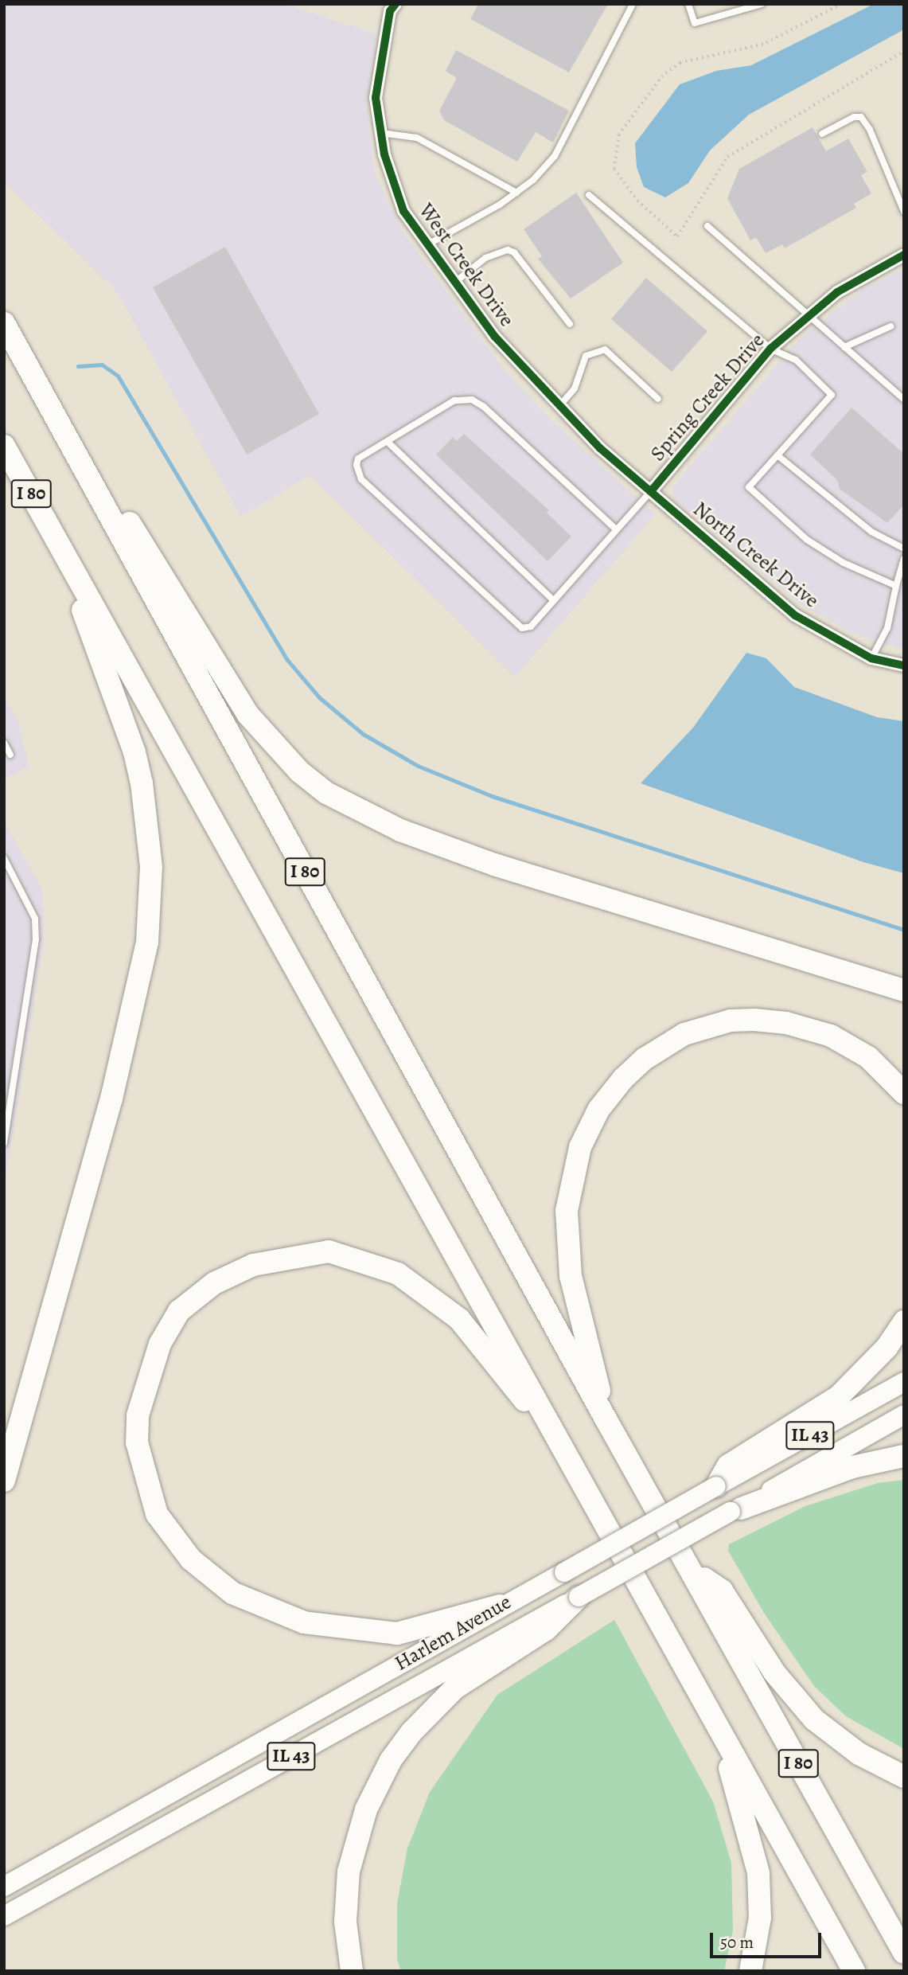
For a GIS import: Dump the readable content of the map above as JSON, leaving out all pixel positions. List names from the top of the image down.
{
  "streets": {
    "highway": ["I 80"],
    "main road": ["IL 43", "Harlem Avenue"],
    "street": ["West Creek Drive", "Spring Creek Drive", "North Creek Drive"]
  },
  "crossings": [
    ["West Creek Drive", "Spring Creek Drive"],
    ["West Creek Drive", "North Creek Drive"],
    ["Spring Creek Drive", "North Creek Drive"]
  ],
  "scale_bar": "50 m"
}
